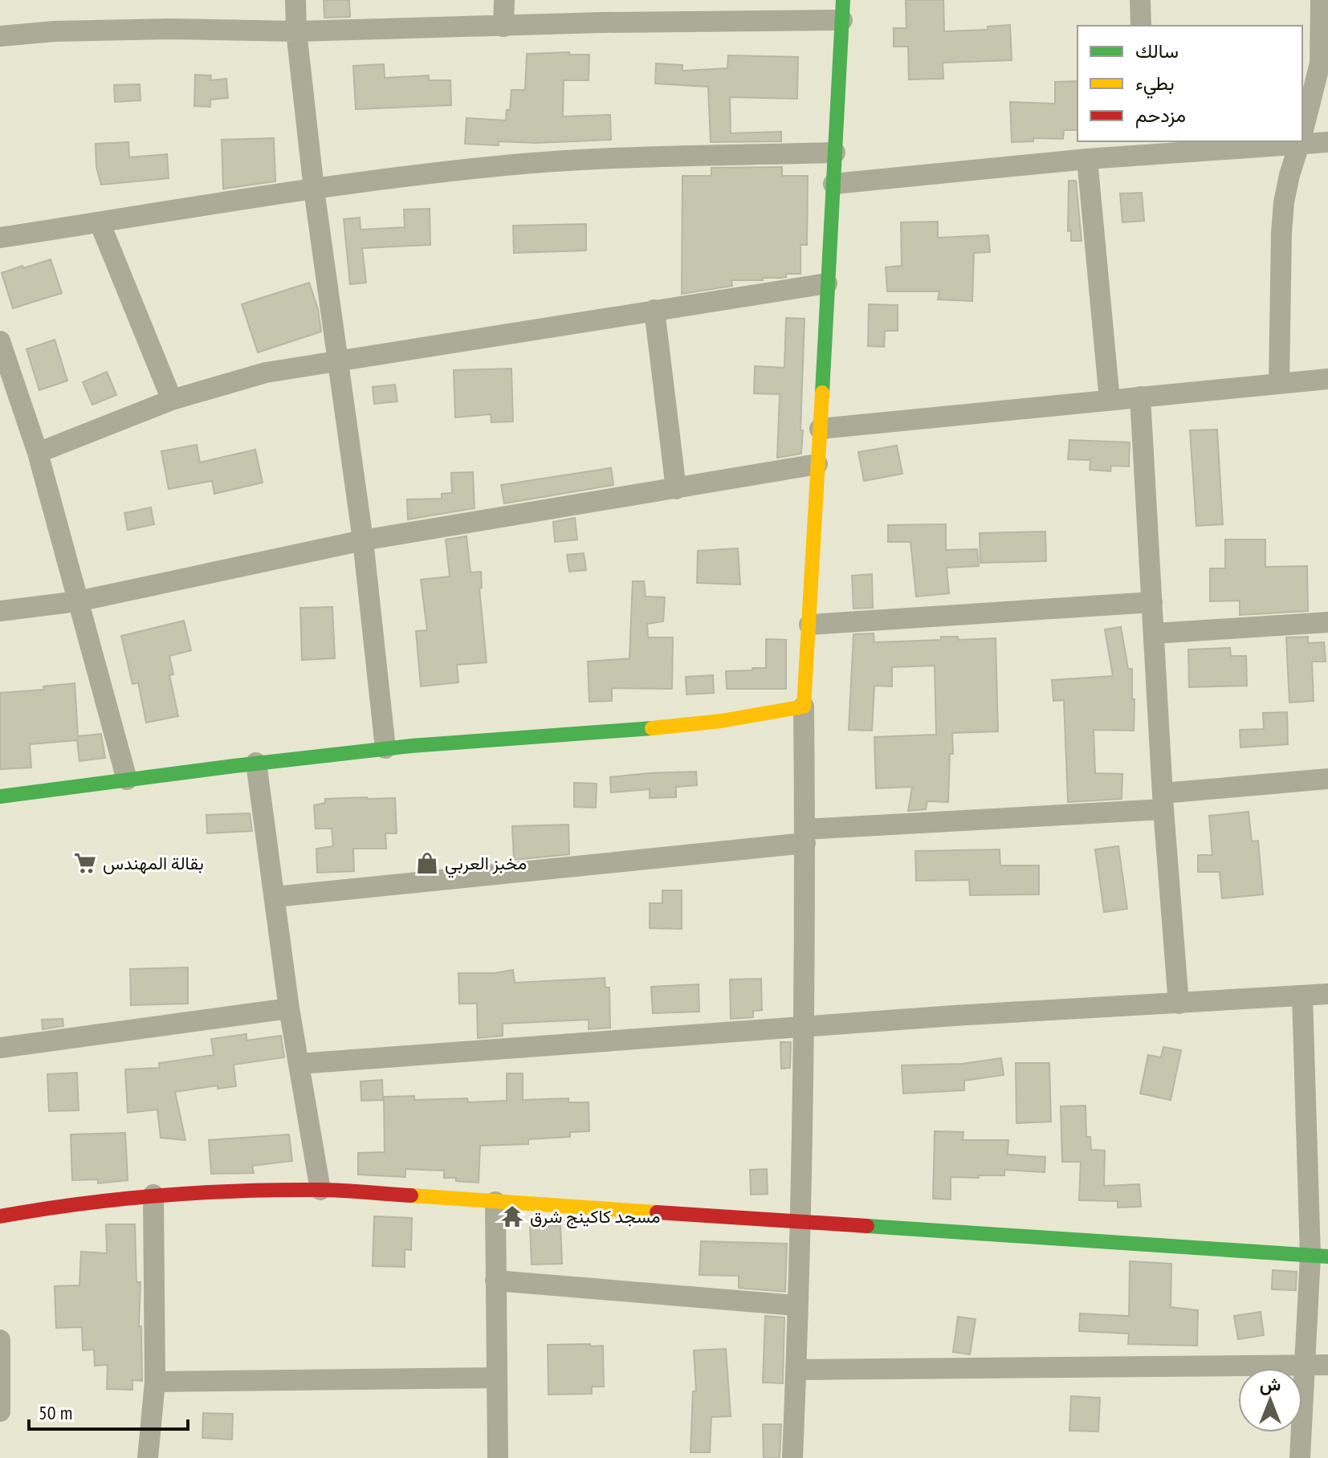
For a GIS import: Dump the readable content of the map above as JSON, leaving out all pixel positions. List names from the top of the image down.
{
  "places": {
    "supermarket": ["بقالة المهندس"],
    "shop": ["مخبز العربي"],
    "temple": ["مسجد كاكينج شرق"]
  },
  "legend": ["سالك", "بطيء", "مزدحم"],
  "scale_bar": "50 m",
  "north": "top"
}
